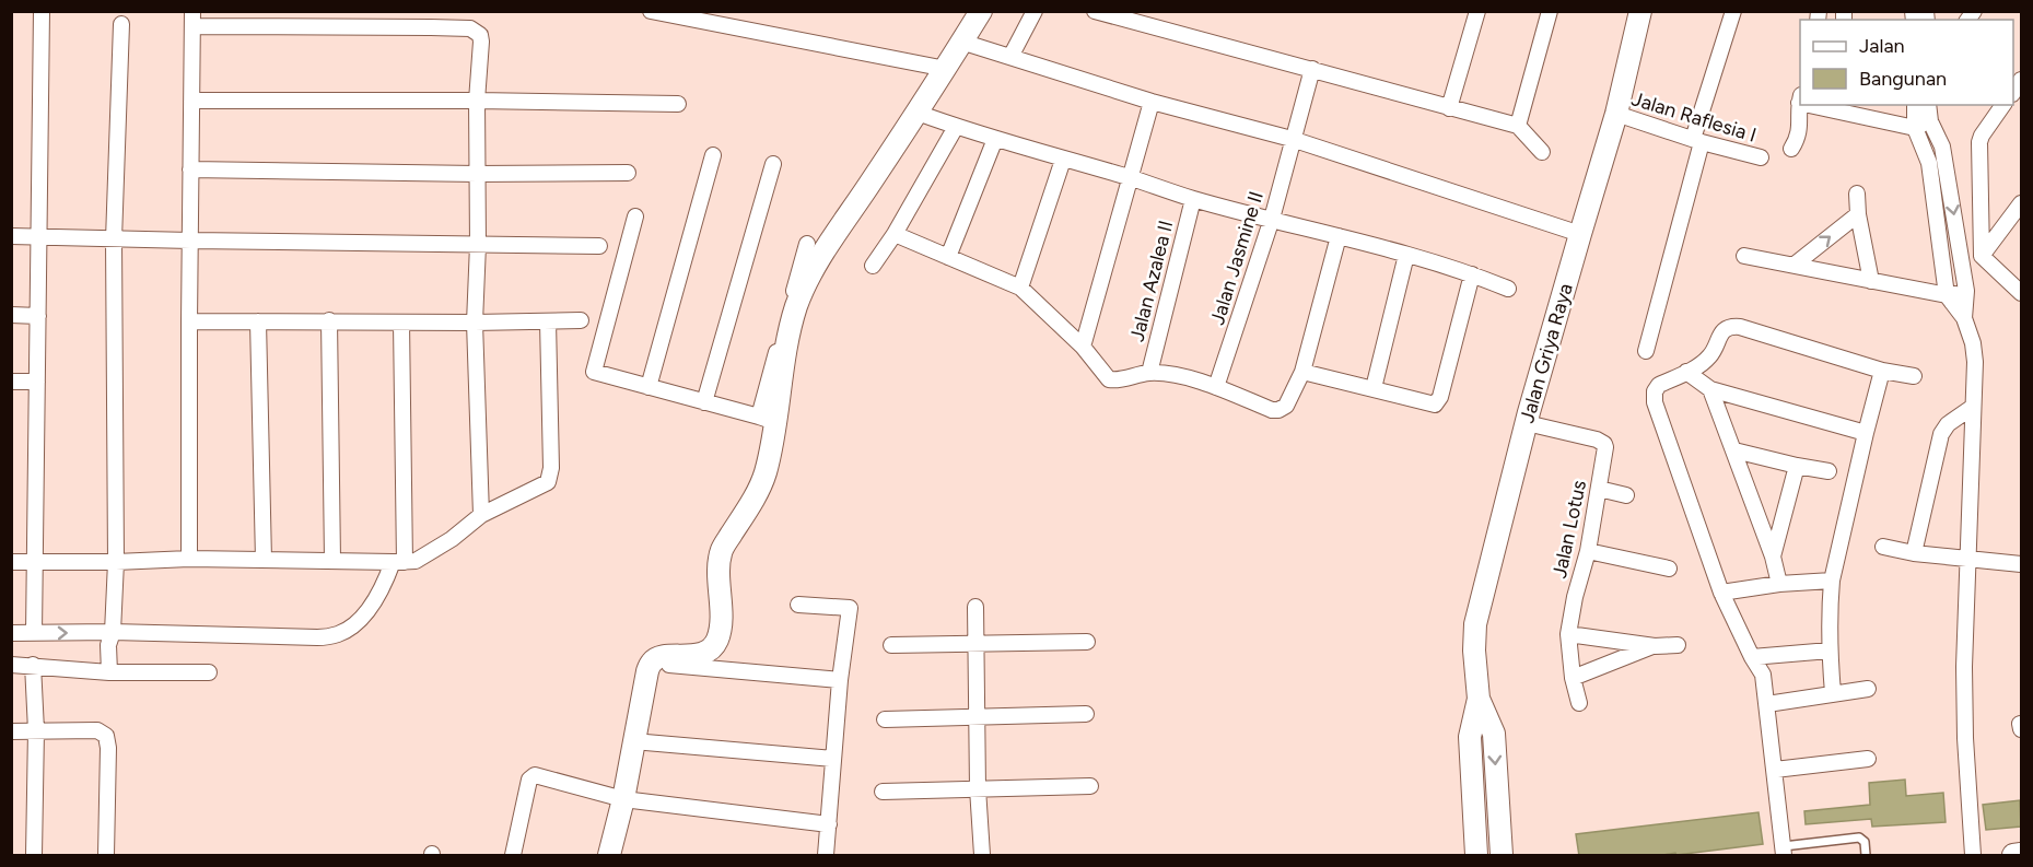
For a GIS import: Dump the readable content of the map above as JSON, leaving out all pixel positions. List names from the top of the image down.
{
  "streets": {
    "street": [
      "Jalan Raflesia I",
      "Jalan Jasmine II",
      "Jalan Azalea II",
      "Jalan Griya Raya",
      "Jalan Lotus"
    ]
  },
  "crossings": [
    ["Jalan Raflesia I", "Jalan Griya Raya"],
    ["Jalan Griya Raya", "Jalan Lotus"]
  ],
  "legend": ["Jalan", "Bangunan"]
}
